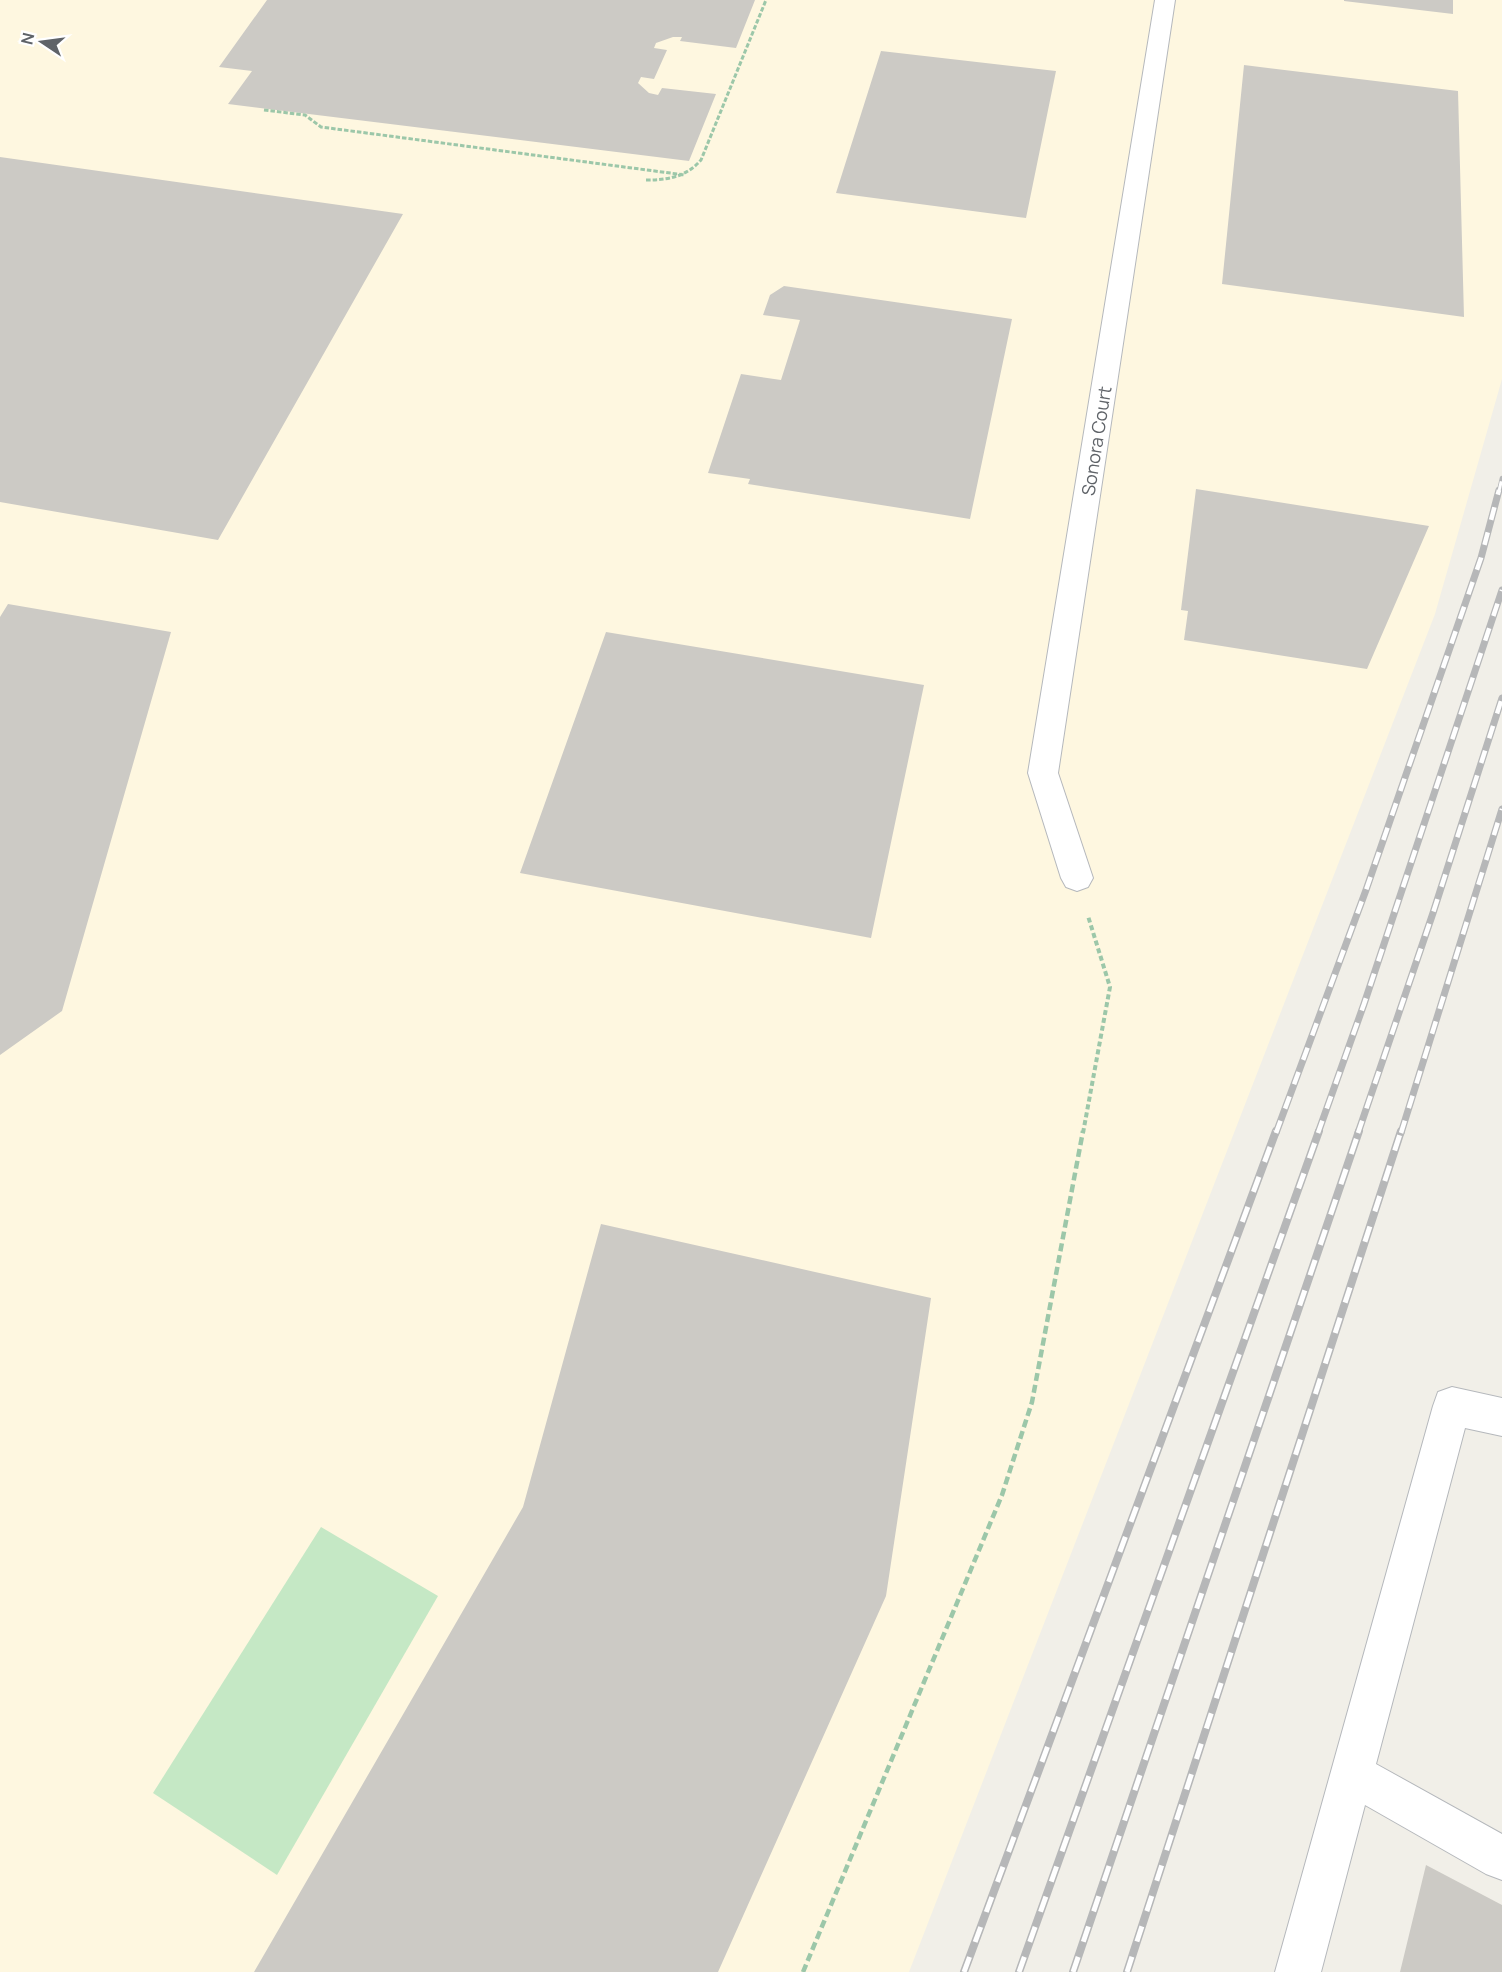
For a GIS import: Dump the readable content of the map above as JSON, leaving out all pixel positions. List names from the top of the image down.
{
  "streets": {
    "street": ["Sonora Court"]
  },
  "north": "left"
}
